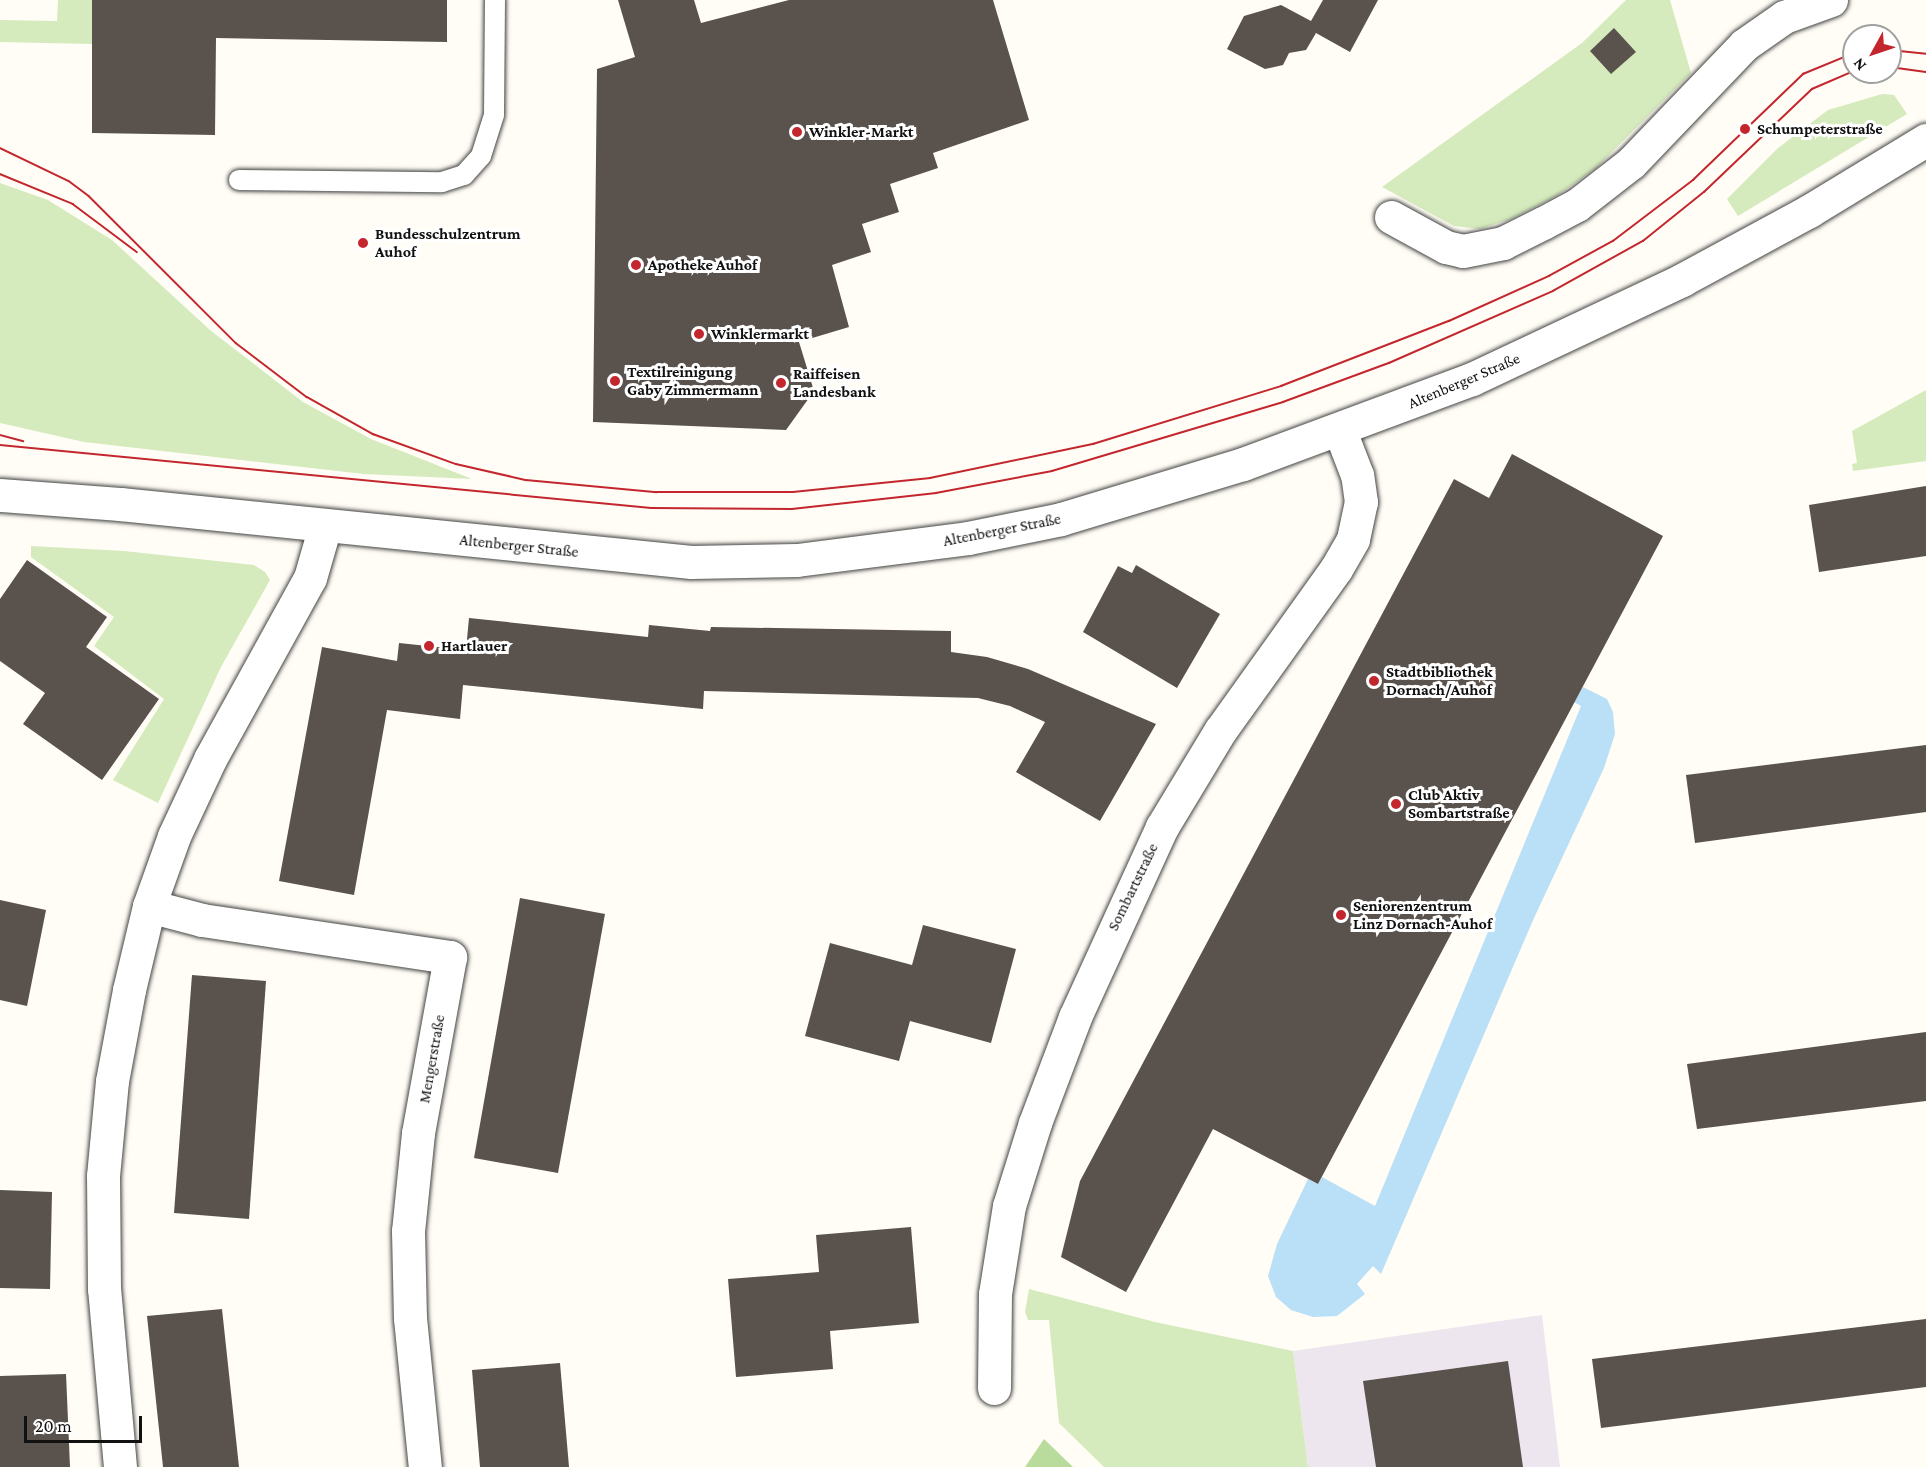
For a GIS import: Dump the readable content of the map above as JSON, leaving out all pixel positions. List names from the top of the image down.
{
  "streets": {
    "street": ["Altenberger Straße", "Sombartstraße", "Mengerstraße"]
  },
  "crossings": [
    ["Altenberger Straße", "Sombartstraße"]
  ],
  "places": [
    "Schumpeterstraße",
    "Winkler-Markt",
    "Bundesschulzentrum Auhof",
    "Apotheke Auhof",
    "Winklermarkt",
    "Textilreinigung Gaby Zimmermann",
    "Raiffeisen Landesbank",
    "Hartlauer",
    "Stadtbibliothek Dornach/Auhof",
    "Club Aktiv Sombartstraße",
    "Seniorenzentrum Linz Dornach-Auhof"
  ],
  "scale_bar": "20 m",
  "north": "bottom left"
}
